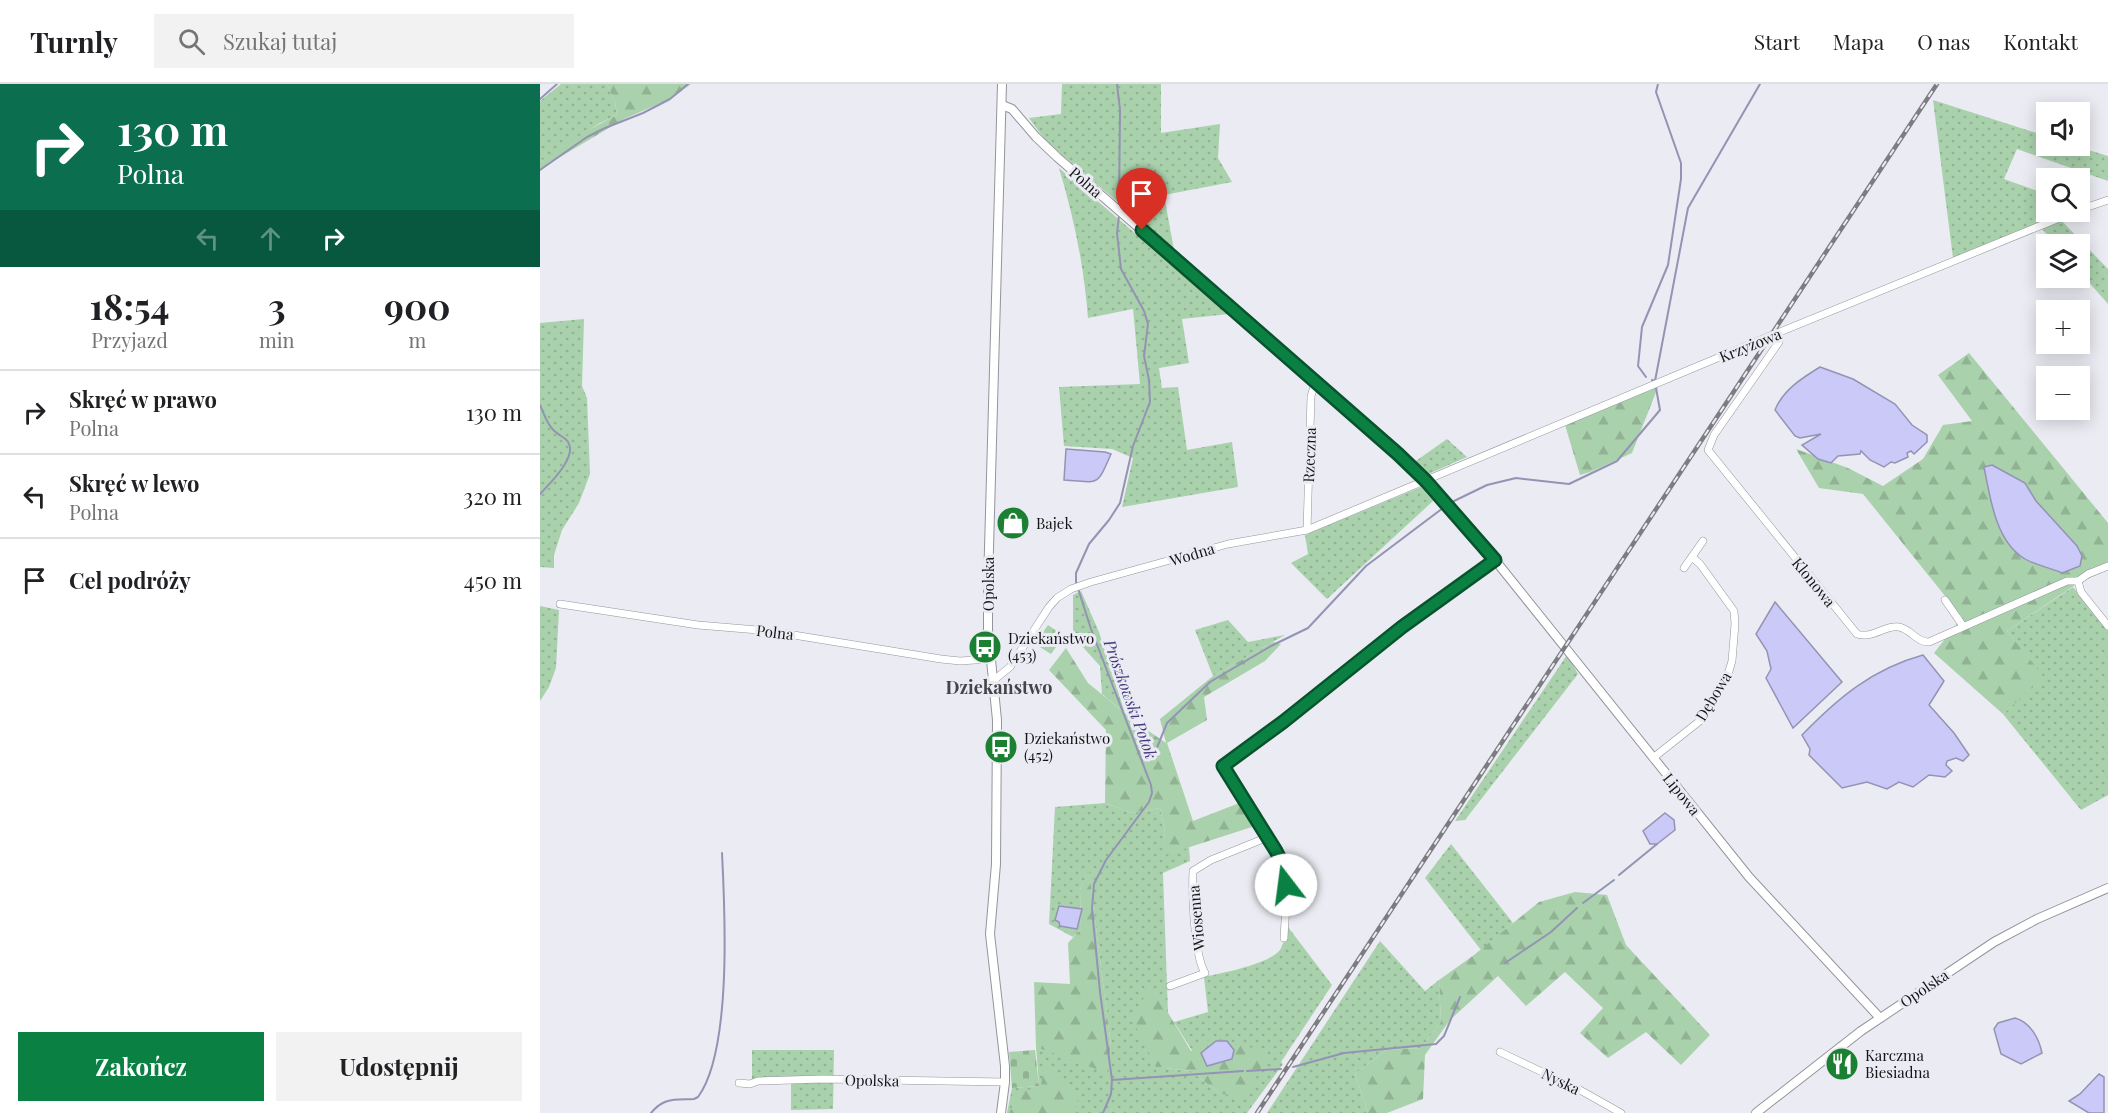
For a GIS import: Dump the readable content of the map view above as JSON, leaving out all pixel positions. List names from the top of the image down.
{
  "streets": {
    "street": [
      "Polna",
      "Krzyżowa",
      "Rzeczna",
      "Wodna",
      "Klonowa",
      "Opolska",
      "Dębowa",
      "Lipowa",
      "Wiosenna",
      "Nyska"
    ]
  },
  "crossings": [
    ["Polna", "Krzyżowa"],
    ["Polna", "Rzeczna"],
    ["Polna", "Wodna"],
    ["Polna", "Opolska"],
    ["Polna", "Lipowa"],
    ["Krzyżowa", "Wodna"],
    ["Krzyżowa", "Klonowa"],
    ["Rzeczna", "Wodna"],
    ["Wodna", "Opolska"],
    ["Opolska", "Lipowa"],
    ["Dębowa", "Lipowa"]
  ],
  "districts": ["Dziekaństwo"],
  "water": ["Prószkowski Potok"],
  "places": {
    "shop": ["Bajek"],
    "bus stop": ["Dziekaństwo (453)", "Dziekaństwo (452)"],
    "restaurant": ["Karczma Biesiadna"]
  },
  "page": {
    "header": "Turnly",
    "search": "Szukaj tutaj",
    "nav": [
      "Start",
      "Mapa",
      "O nas",
      "Kontakt"
    ],
    "turn": ["130 m", "Polna"],
    "map_buttons": ["+", "−"],
    "eta": [
      "18:54",
      "Przyjazd",
      "3",
      "min",
      "900",
      "m"
    ],
    "list": [
      {
        "name": "Skręć w prawo",
        "note": "Polna",
        "value": "130 m"
      },
      {
        "name": "Skręć w lewo",
        "note": "Polna",
        "value": "320 m"
      },
      {
        "name": "Cel podróży",
        "value": "450 m"
      }
    ],
    "buttons": ["Zakończ", "Udostępnij"]
  }
}
